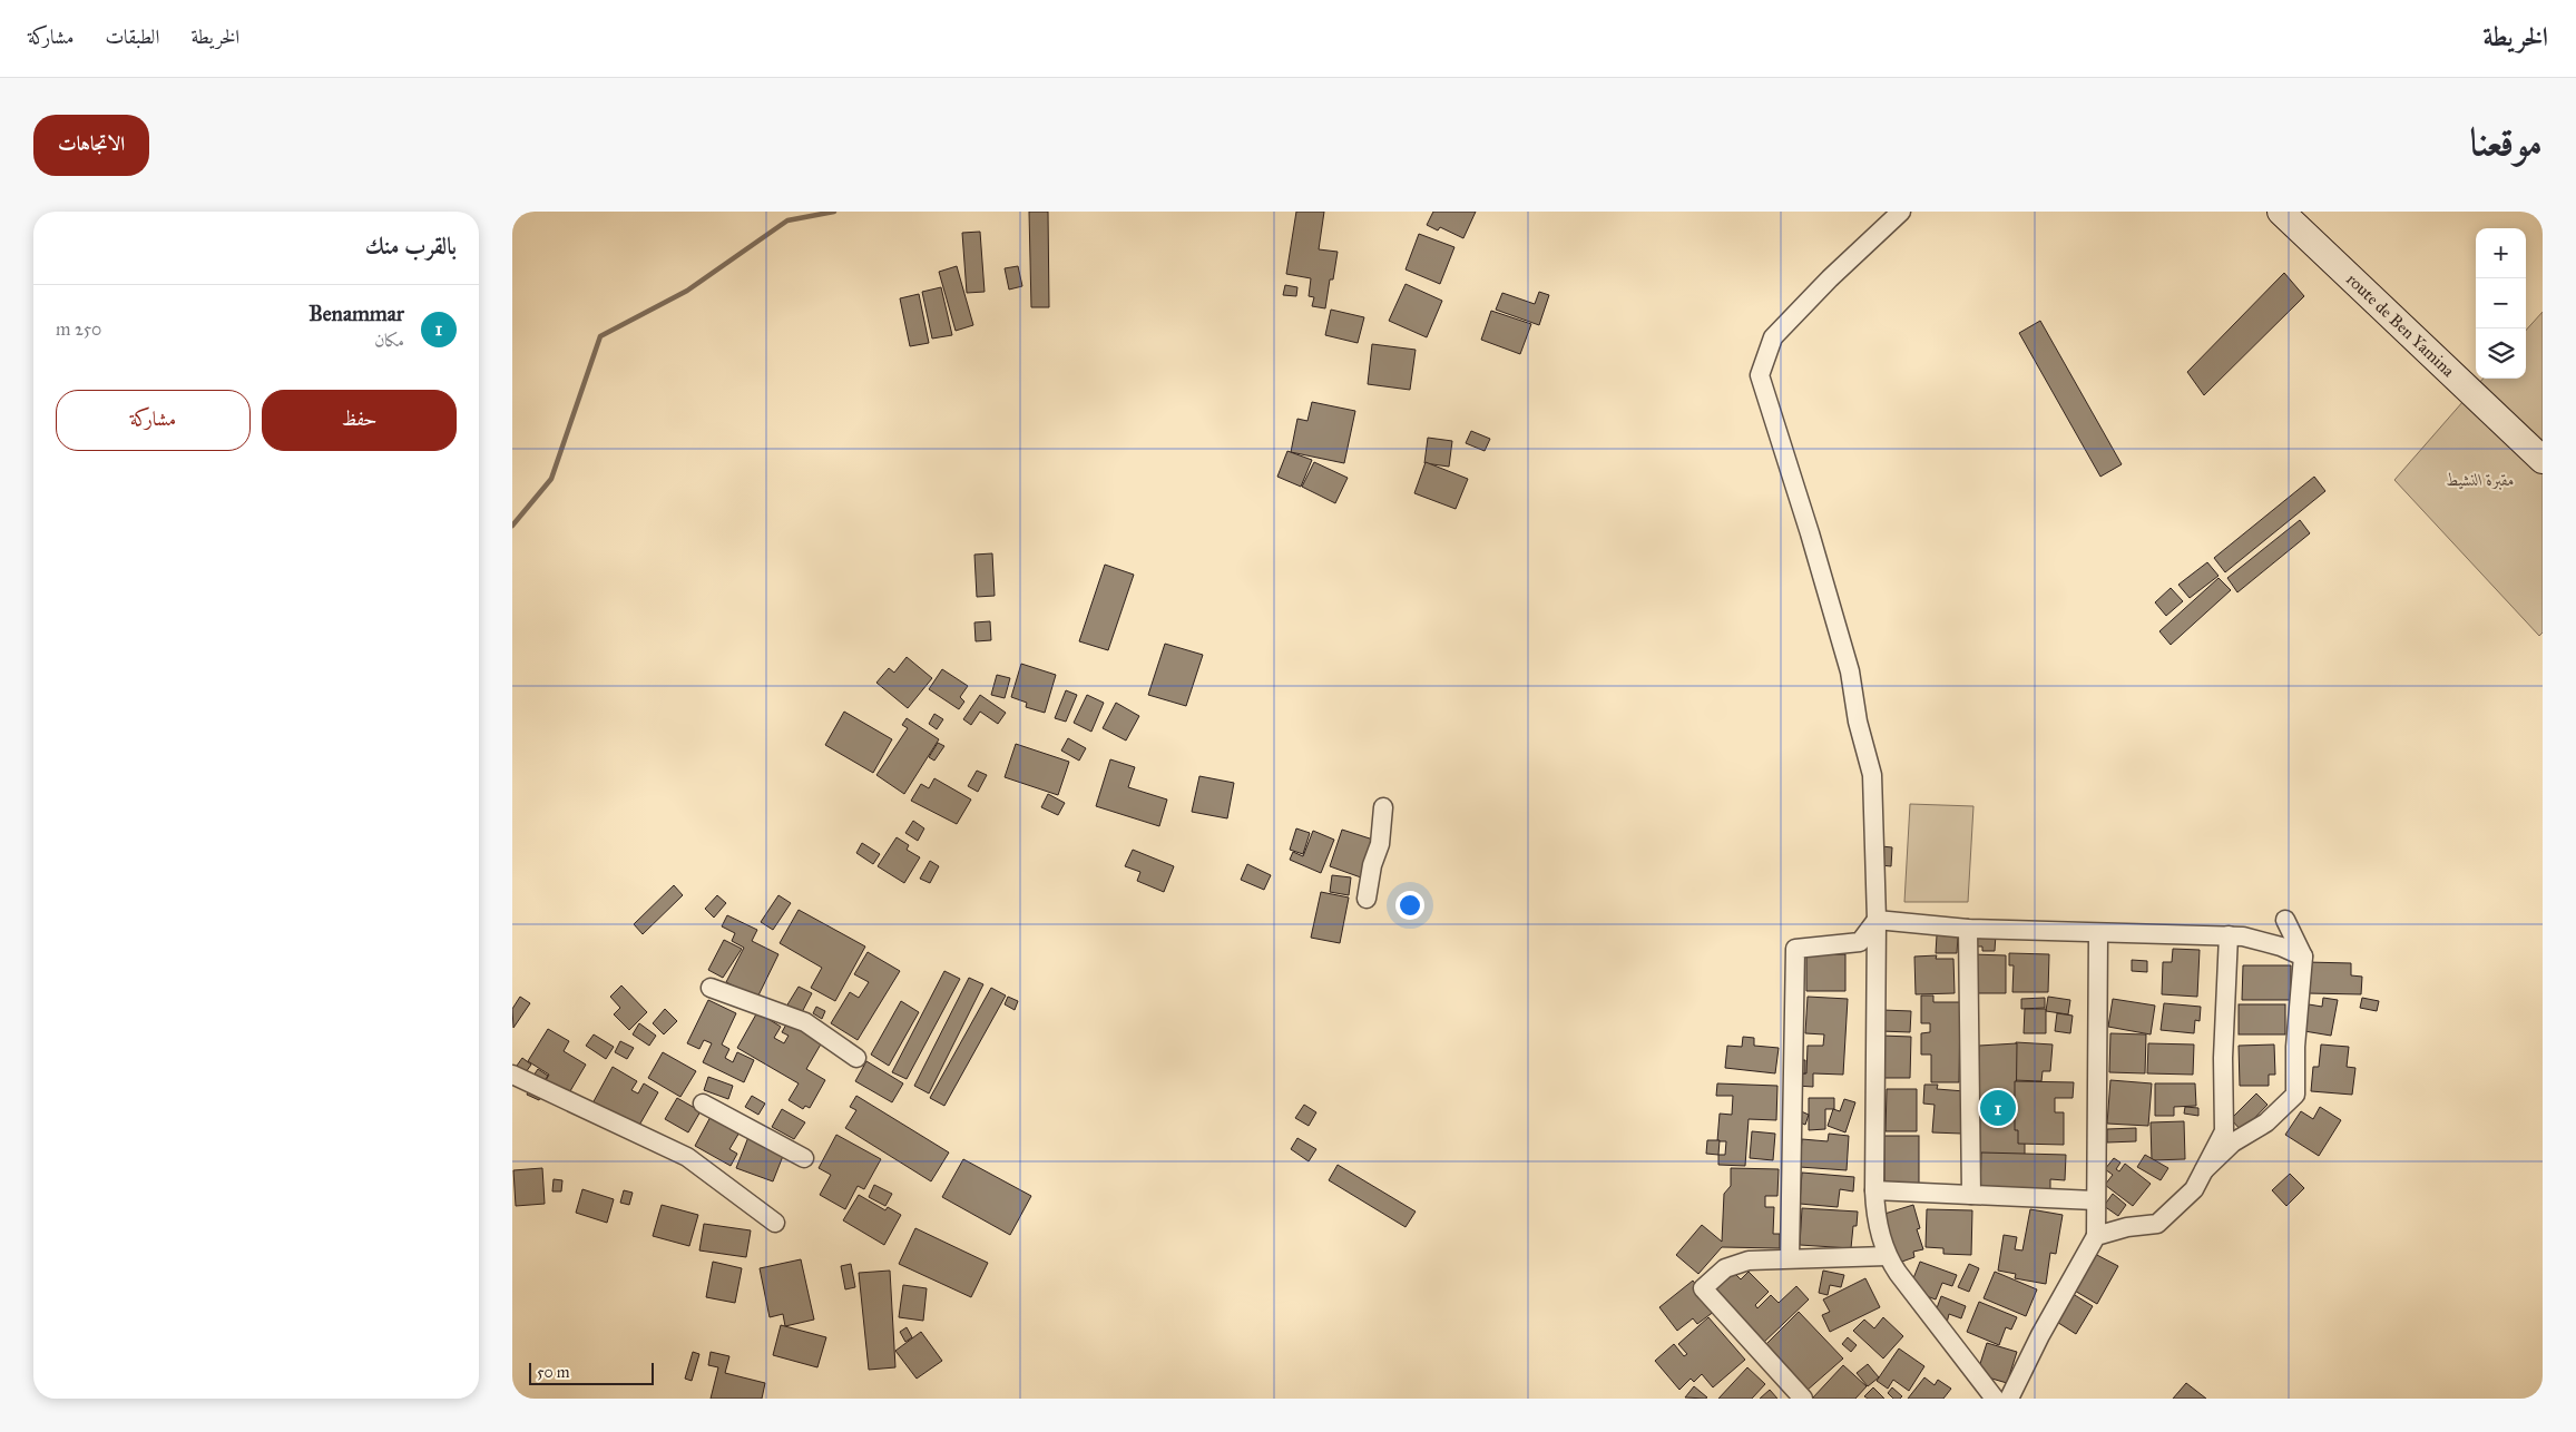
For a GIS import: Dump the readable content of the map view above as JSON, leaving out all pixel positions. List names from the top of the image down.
{
  "streets": {
    "street": ["route de Ben Yamina"]
  },
  "parks": ["مقبرة النشيط"],
  "scale_bar": "50 m",
  "page": {
    "header": "الخريطة",
    "nav": ["الخريطة", "الطبقات", "مشاركة"],
    "title": "موقعنا",
    "buttons": [
      "الاتجاهات",
      ["حفظ", "مشاركة"]
    ],
    "heading": "بالقرب منك",
    "map_buttons": ["+", "−"],
    "list": [
      {
        "mark": "1",
        "name": "Benammar",
        "note": "مكان",
        "value": "250 m"
      }
    ],
    "pins": "1",
    "scale": "50 m"
  }
}
